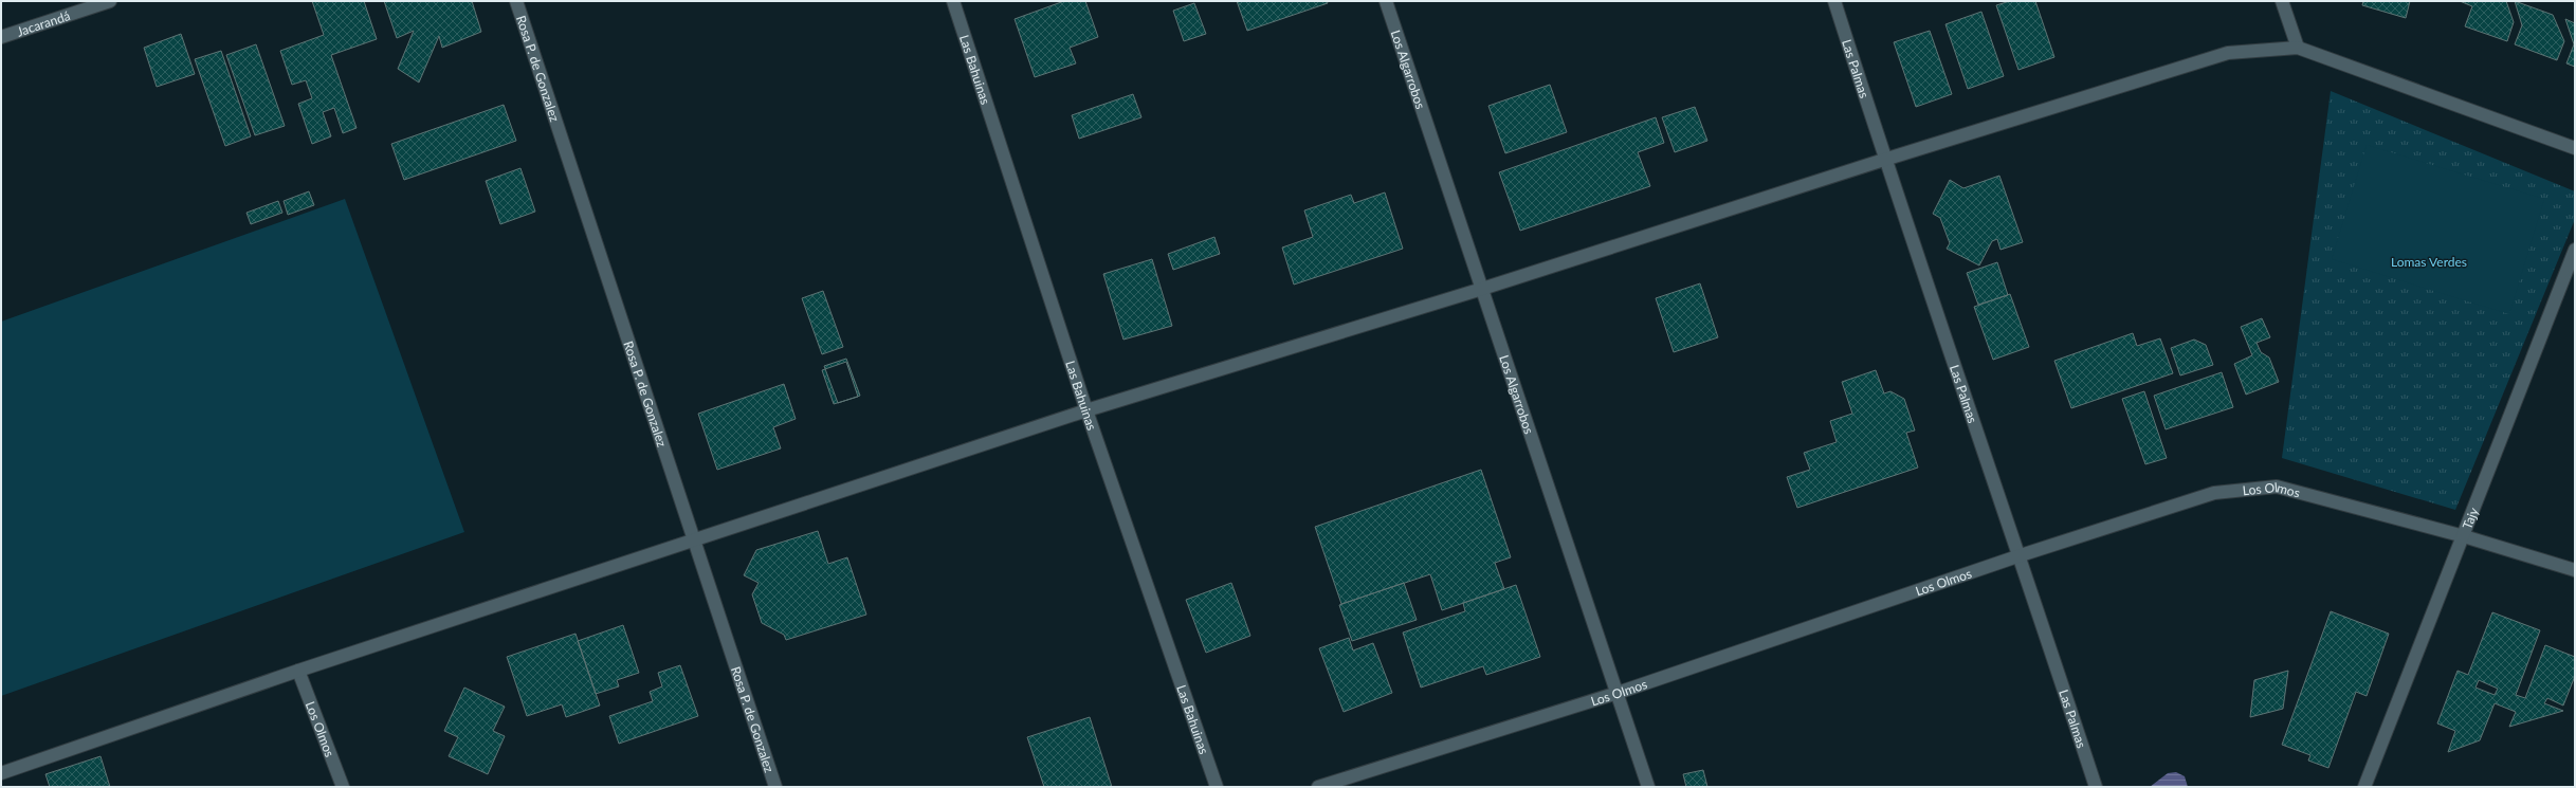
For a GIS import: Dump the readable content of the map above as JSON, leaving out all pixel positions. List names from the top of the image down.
{
  "streets": {
    "street": [
      "Jacarandá",
      "Rosa P. de Gonzalez",
      "Los Algarrobos",
      "Las Palmas",
      "Las Bahuinas",
      "Los Olmos",
      "Tajy"
    ]
  },
  "crossings": [
    ["Los Algarrobos", "Los Olmos"],
    ["Las Palmas", "Los Olmos"],
    ["Los Olmos", "Tajy"]
  ],
  "parks": ["Lomas Verdes"]
}
